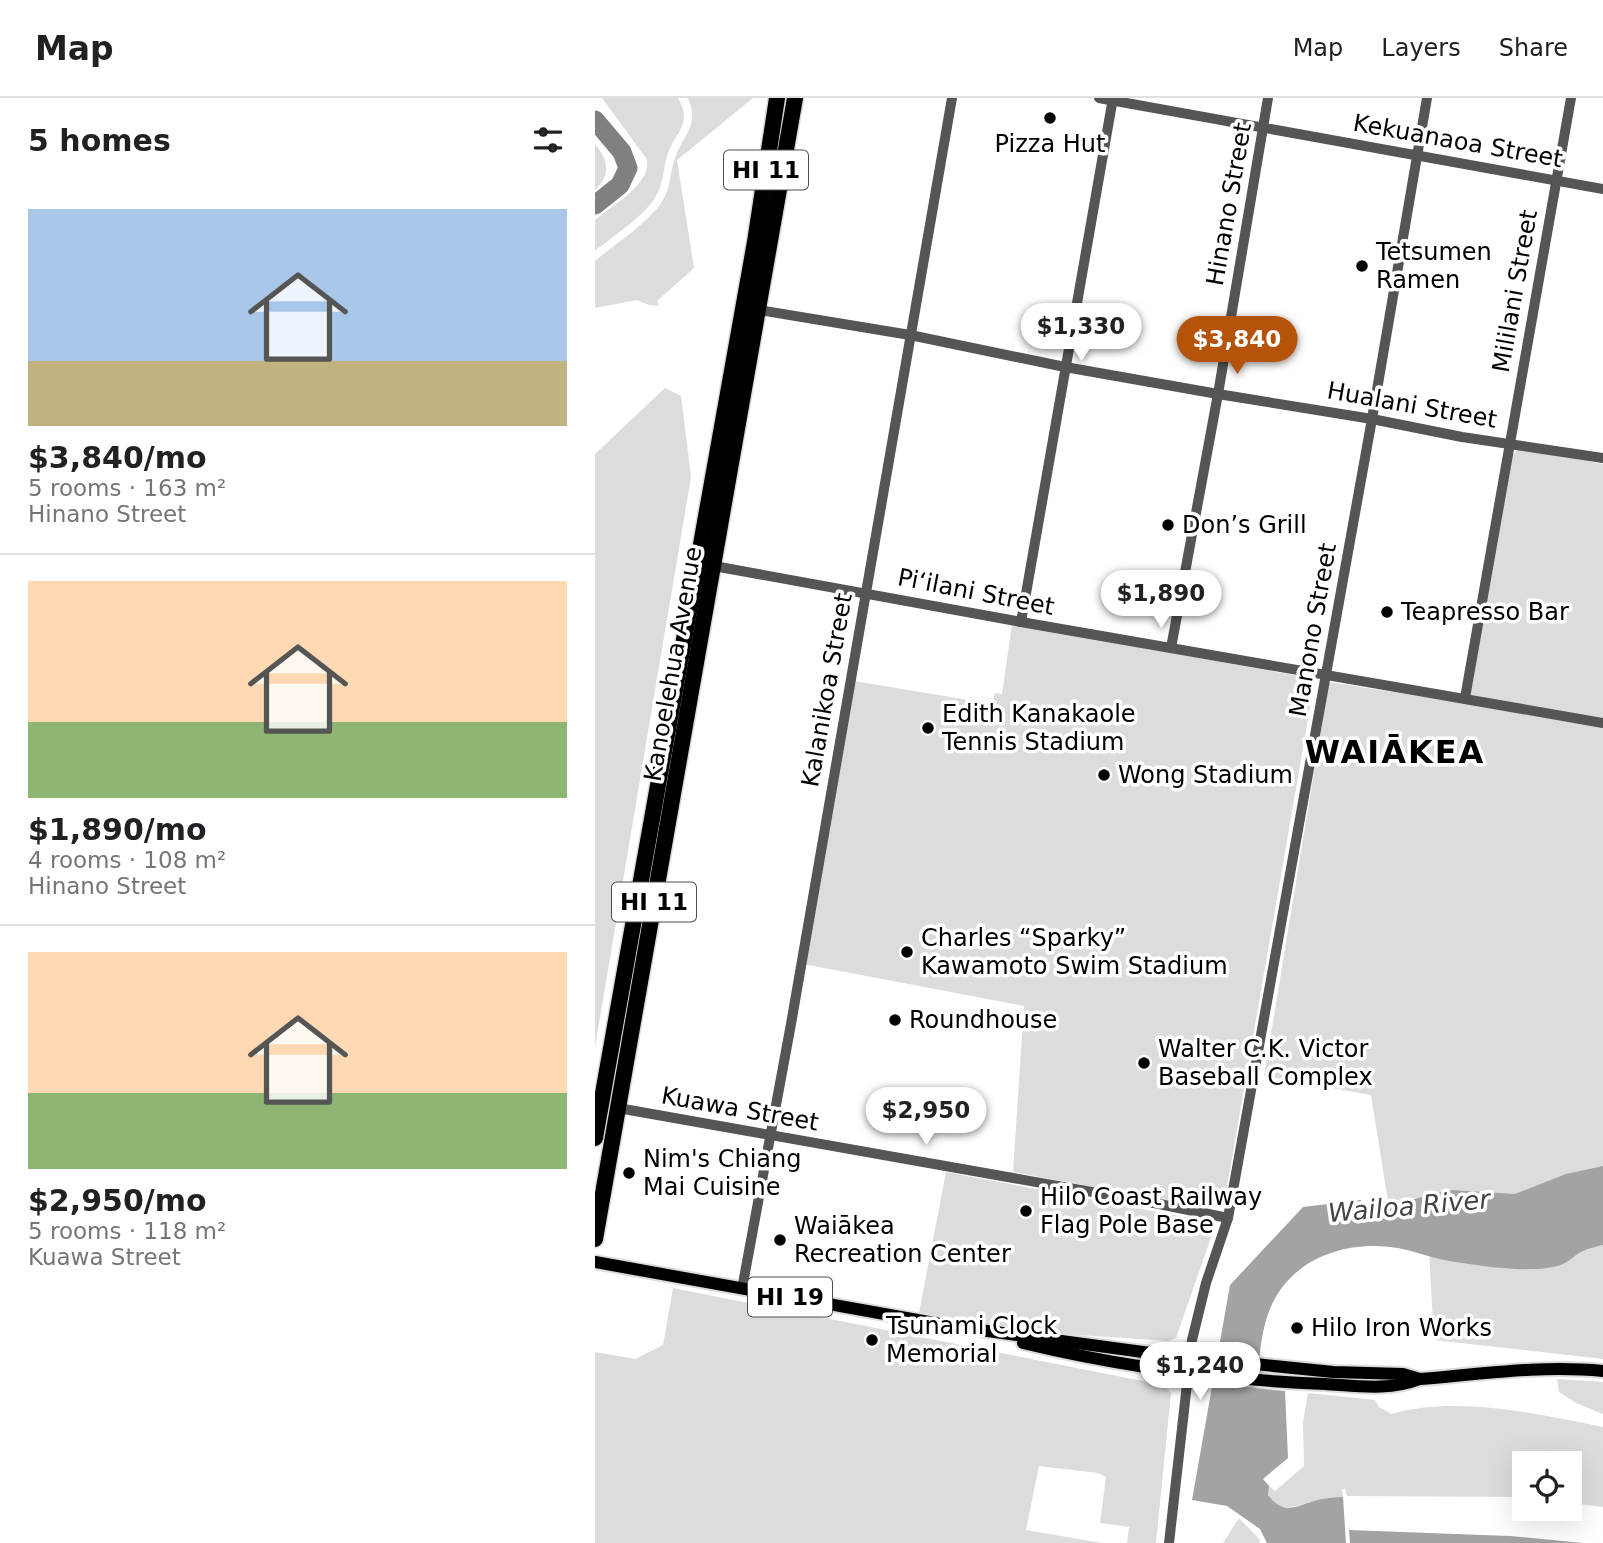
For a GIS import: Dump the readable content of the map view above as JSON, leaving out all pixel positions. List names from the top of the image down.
{
  "streets": {
    "highway": ["HI 11", "Kanoelehua Avenue"],
    "main road": ["HI 19"],
    "street": [
      "Kekuanaoa Street",
      "Hinano Street",
      "Mililani Street",
      "Hualani Street",
      "Pi‘ilani Street",
      "Manono Street",
      "Kalanikoa Street",
      "Kuawa Street"
    ]
  },
  "crossings": [
    ["Kekuanaoa Street", "Hinano Street"],
    ["Kekuanaoa Street", "Mililani Street"],
    ["Kekuanaoa Street", "Manono Street"],
    ["Hinano Street", "Hualani Street"],
    ["Hinano Street", "Pi‘ilani Street"],
    ["Mililani Street", "Hualani Street"],
    ["Mililani Street", "Pi‘ilani Street"],
    ["Hualani Street", "Manono Street"],
    ["Hualani Street", "Kanoelehua Avenue"],
    ["Hualani Street", "Kalanikoa Street"],
    ["Pi‘ilani Street", "Manono Street"],
    ["Pi‘ilani Street", "Kanoelehua Avenue"],
    ["Pi‘ilani Street", "Kalanikoa Street"],
    ["Manono Street", "Kuawa Street"],
    ["Manono Street", "HI 19"],
    ["Kanoelehua Avenue", "Kuawa Street"],
    ["Kalanikoa Street", "Kuawa Street"],
    ["Kalanikoa Street", "HI 19"]
  ],
  "districts": ["WAIĀKEA"],
  "water": ["Wailoa River"],
  "places": [
    "Pizza Hut",
    "Tetsumen Ramen",
    "Don’s Grill",
    "Teapresso Bar",
    "Edith Kanakaole Tennis Stadium",
    "Wong Stadium",
    "Charles “Sparky” Kawamoto Swim Stadium",
    "Roundhouse",
    "Walter C.K. Victor Baseball Complex",
    "Nim's Chiang Mai Cuisine",
    "Hilo Coast Railway Flag Pole Base",
    "Waiākea Recreation Center",
    "Hilo Iron Works",
    "Tsunami Clock Memorial"
  ],
  "page": {
    "header": "Map",
    "nav": ["Map", "Layers", "Share"],
    "heading": "5 homes",
    "list": [
      {
        "name": "$3,840/mo",
        "note": "5 rooms · 163 m² · Hinano Street"
      },
      {
        "name": "$1,890/mo",
        "note": "4 rooms · 108 m² · Hinano Street"
      },
      {
        "name": "$2,950/mo",
        "note": "5 rooms · 118 m² · Kuawa Street"
      }
    ],
    "price": [
      "$1,330",
      "$3,840",
      "$1,890",
      "$2,950",
      "$1,240"
    ]
  }
}
